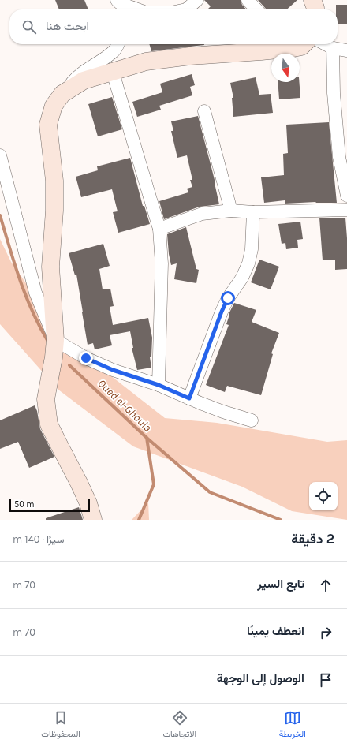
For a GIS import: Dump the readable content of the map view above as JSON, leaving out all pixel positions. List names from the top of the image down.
{
  "water": ["Oued el-Ghoula"],
  "scale_bar": "50 m",
  "north": "bottom",
  "page": {
    "search": "ابحث هنا",
    "scale": "50 m",
    "heading": ["2 دقيقة", "سيرًا · 140 m"],
    "list": [
      ["تابع السير", "70 m"],
      ["انعطف يمينًا", "70 m"],
      "الوصول إلى الوجهة"
    ],
    "nav": ["الخريطة", "الاتجاهات", "المحفوظات"]
  }
}
